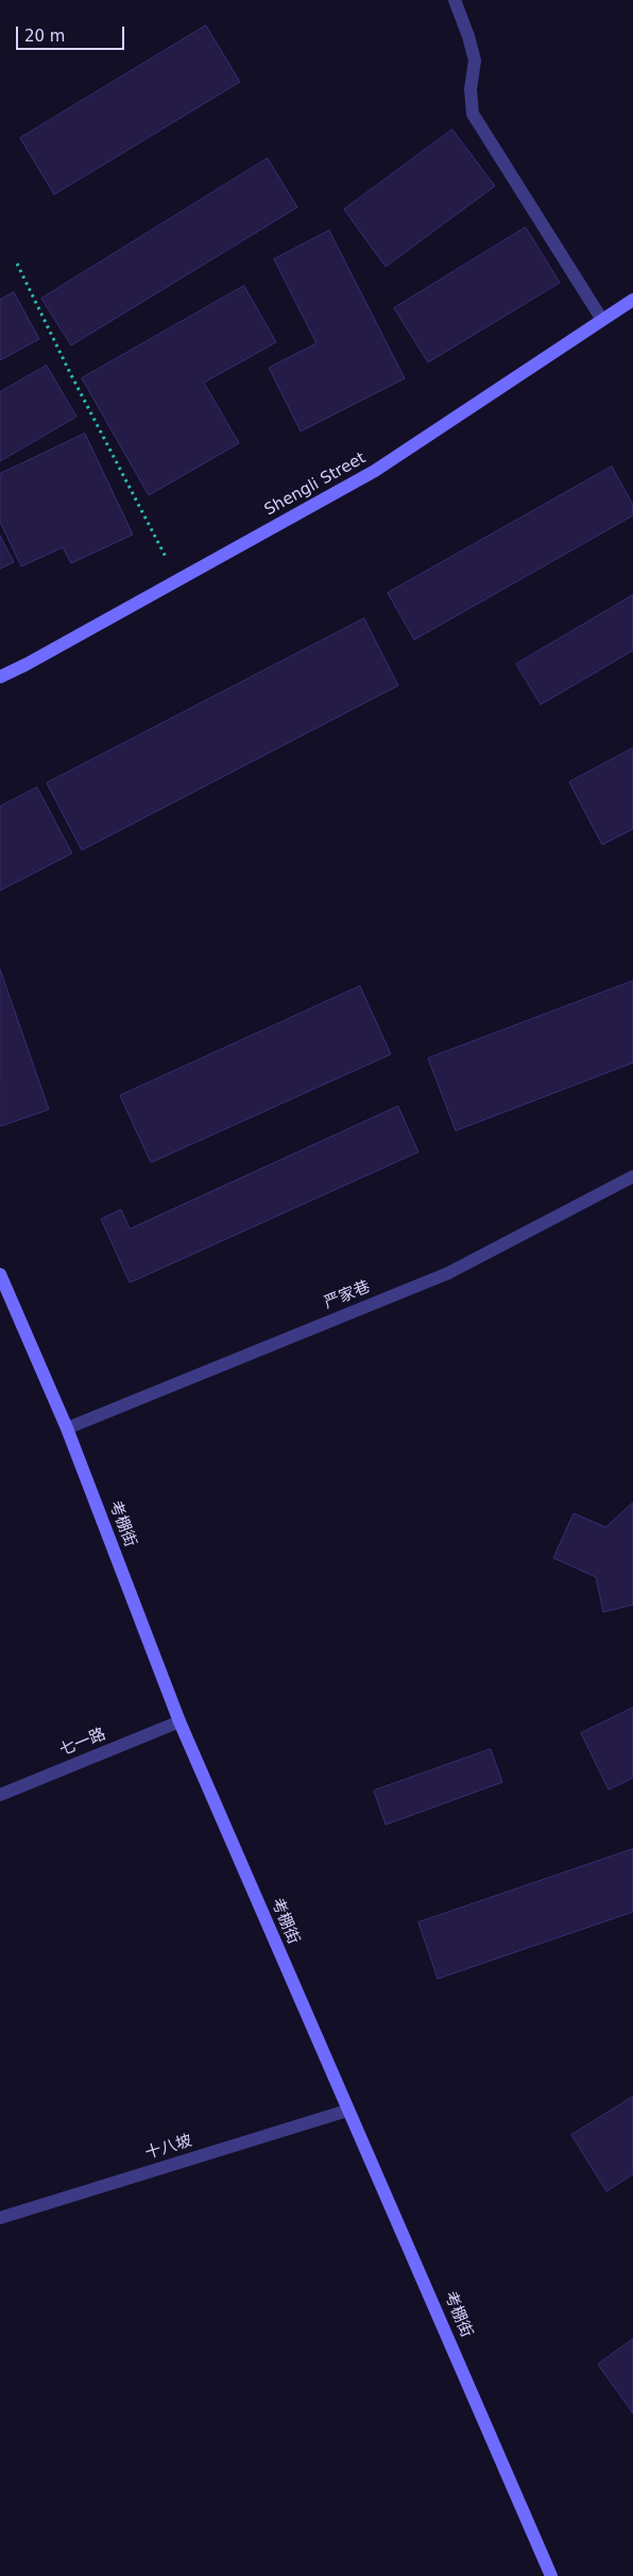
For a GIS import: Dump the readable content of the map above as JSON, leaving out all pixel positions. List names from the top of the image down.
{
  "streets": {
    "street": [
      "Shengli Street",
      "严家巷",
      "考棚街",
      "七一路",
      "十八坡"
    ]
  },
  "crossings": [
    ["严家巷", "考棚街"],
    ["考棚街", "七一路"],
    ["考棚街", "十八坡"]
  ],
  "scale_bar": "20 m"
}
